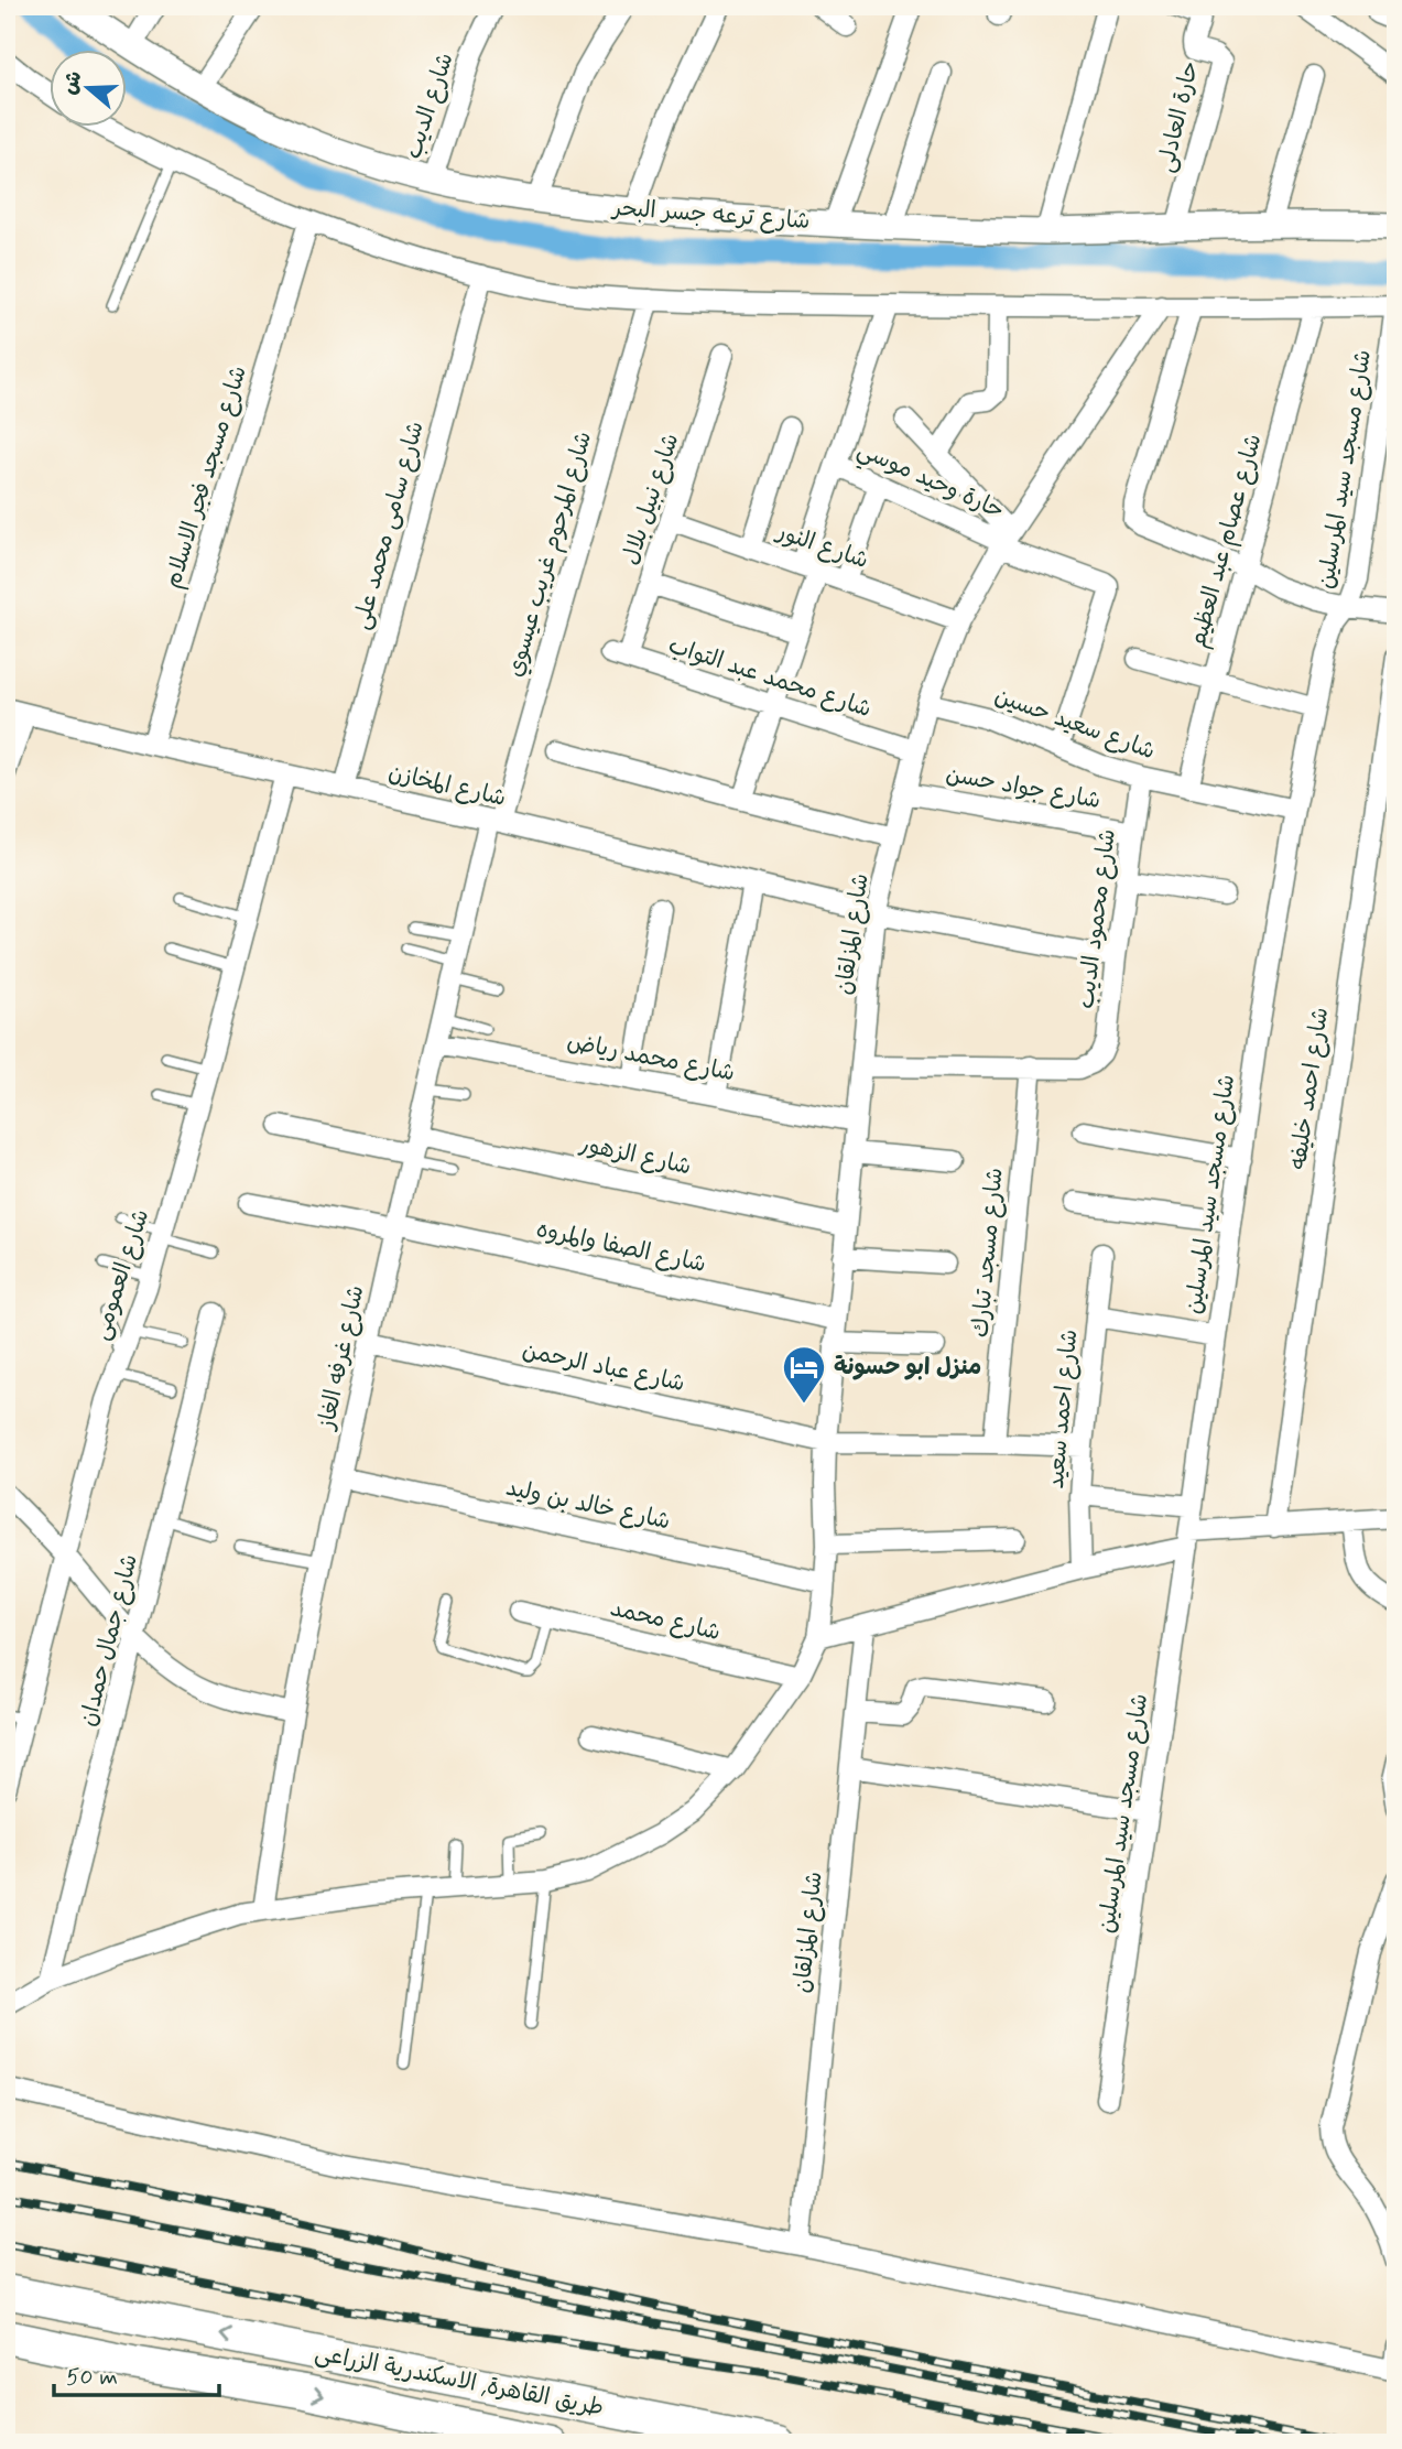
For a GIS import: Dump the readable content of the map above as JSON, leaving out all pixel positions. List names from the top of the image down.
{
  "streets": {
    "highway": ["طريق القاهرة, الاسكندرية الزراعى"],
    "street": [
      "شارع الديب",
      "حارة العادلى",
      "شارع ترعه جسر البحر",
      "شارع مسجد سيد المرسلين",
      "شارع مسجد فجر الاسلام",
      "حارة وحيد موسي",
      "شارع نبيل بلال",
      "شارع سامى محمد على",
      "شارع عصام عبد العظيم",
      "شارع النور",
      "شارع المرحوم غريب عيسوي",
      "شارع محمد عبد التواب",
      "شارع سعيد حسين",
      "شارع المخازن",
      "شارع جواد حسن",
      "شارع محمود الديب",
      "شارع المزلقان",
      "شارع محمد رياض",
      "شارع احمد خليفه",
      "شارع الزهور",
      "شارع الصفا والمروه",
      "شارع مسجد تبارك",
      "شارع العمومى",
      "شارع غرفه الغاز",
      "شارع عباد الرحمن",
      "شارع احمد سعيد",
      "شارع خالد بن وليد",
      "شارع محمد",
      "شارع جمال حمدان"
    ]
  },
  "crossings": [
    ["شارع الديب", "شارع ترعه جسر البحر"],
    ["حارة العادلى", "شارع ترعه جسر البحر"],
    ["شارع مسجد سيد المرسلين", "شارع سعيد حسين"],
    ["شارع مسجد فجر الاسلام", "شارع المخازن"],
    ["حارة وحيد موسي", "شارع سعيد حسين"],
    ["حارة وحيد موسي", "شارع المزلقان"],
    ["شارع نبيل بلال", "شارع النور"],
    ["شارع نبيل بلال", "شارع محمد عبد التواب"],
    ["شارع سامى محمد على", "شارع المخازن"],
    ["شارع عصام عبد العظيم", "شارع سعيد حسين"],
    ["شارع النور", "شارع المزلقان"],
    ["شارع المرحوم غريب عيسوي", "شارع المخازن"],
    ["شارع المرحوم غريب عيسوي", "شارع غرفه الغاز"],
    ["شارع محمد عبد التواب", "شارع المزلقان"],
    ["شارع سعيد حسين", "شارع محمود الديب"],
    ["شارع سعيد حسين", "شارع المزلقان"],
    ["شارع المخازن", "شارع محمود الديب"],
    ["شارع المخازن", "شارع المزلقان"],
    ["شارع المخازن", "شارع العمومى"],
    ["شارع المخازن", "شارع غرفه الغاز"],
    ["شارع جواد حسن", "شارع محمود الديب"],
    ["شارع جواد حسن", "شارع المزلقان"],
    ["شارع محمود الديب", "شارع مسجد تبارك"],
    ["شارع المزلقان", "شارع محمد رياض"],
    ["شارع المزلقان", "شارع الزهور"],
    ["شارع المزلقان", "شارع الصفا والمروه"],
    ["شارع المزلقان", "شارع غرفه الغاز"],
    ["شارع المزلقان", "شارع عباد الرحمن"],
    ["شارع المزلقان", "شارع خالد بن وليد"],
    ["شارع المزلقان", "شارع محمد"],
    ["شارع المزلقان", "شارع جمال حمدان"],
    ["شارع محمد رياض", "شارع غرفه الغاز"],
    ["شارع الزهور", "شارع غرفه الغاز"],
    ["شارع الصفا والمروه", "شارع غرفه الغاز"],
    ["شارع مسجد تبارك", "شارع عباد الرحمن"],
    ["شارع غرفه الغاز", "شارع عباد الرحمن"],
    ["شارع غرفه الغاز", "شارع خالد بن وليد"],
    ["شارع عباد الرحمن", "شارع احمد سعيد"]
  ],
  "places": {
    "hotel": ["منزل ابو حسونة"]
  },
  "scale_bar": "50 m",
  "north": "left"
}
